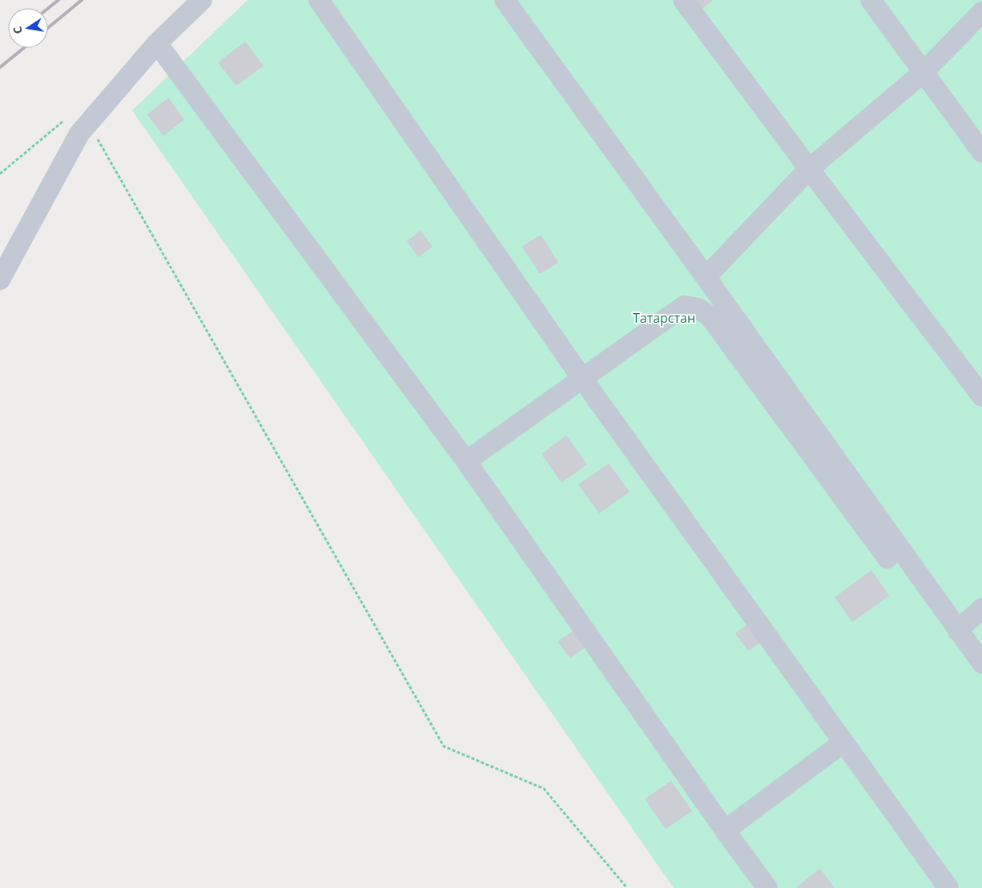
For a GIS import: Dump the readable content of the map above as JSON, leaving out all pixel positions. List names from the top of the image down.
{
  "parks": ["Татарстан"],
  "north": "left"
}
